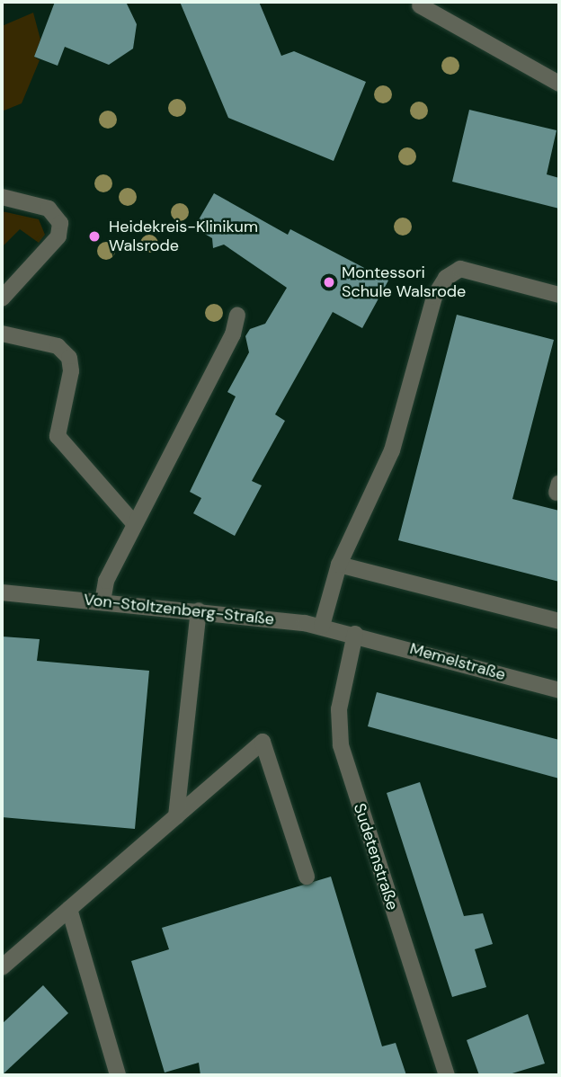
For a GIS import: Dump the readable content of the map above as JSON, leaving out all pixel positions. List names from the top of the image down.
{
  "streets": {
    "street": ["Von-Stoltzenberg-Straße", "Memelstraße", "Sudetenstraße"]
  },
  "crossings": [
    ["Von-Stoltzenberg-Straße", "Memelstraße"],
    ["Von-Stoltzenberg-Straße", "Sudetenstraße"],
    ["Memelstraße", "Sudetenstraße"]
  ],
  "places": ["Heidekreis-Klinikum Walsrode", "Montessori Schule Walsrode"]
}
